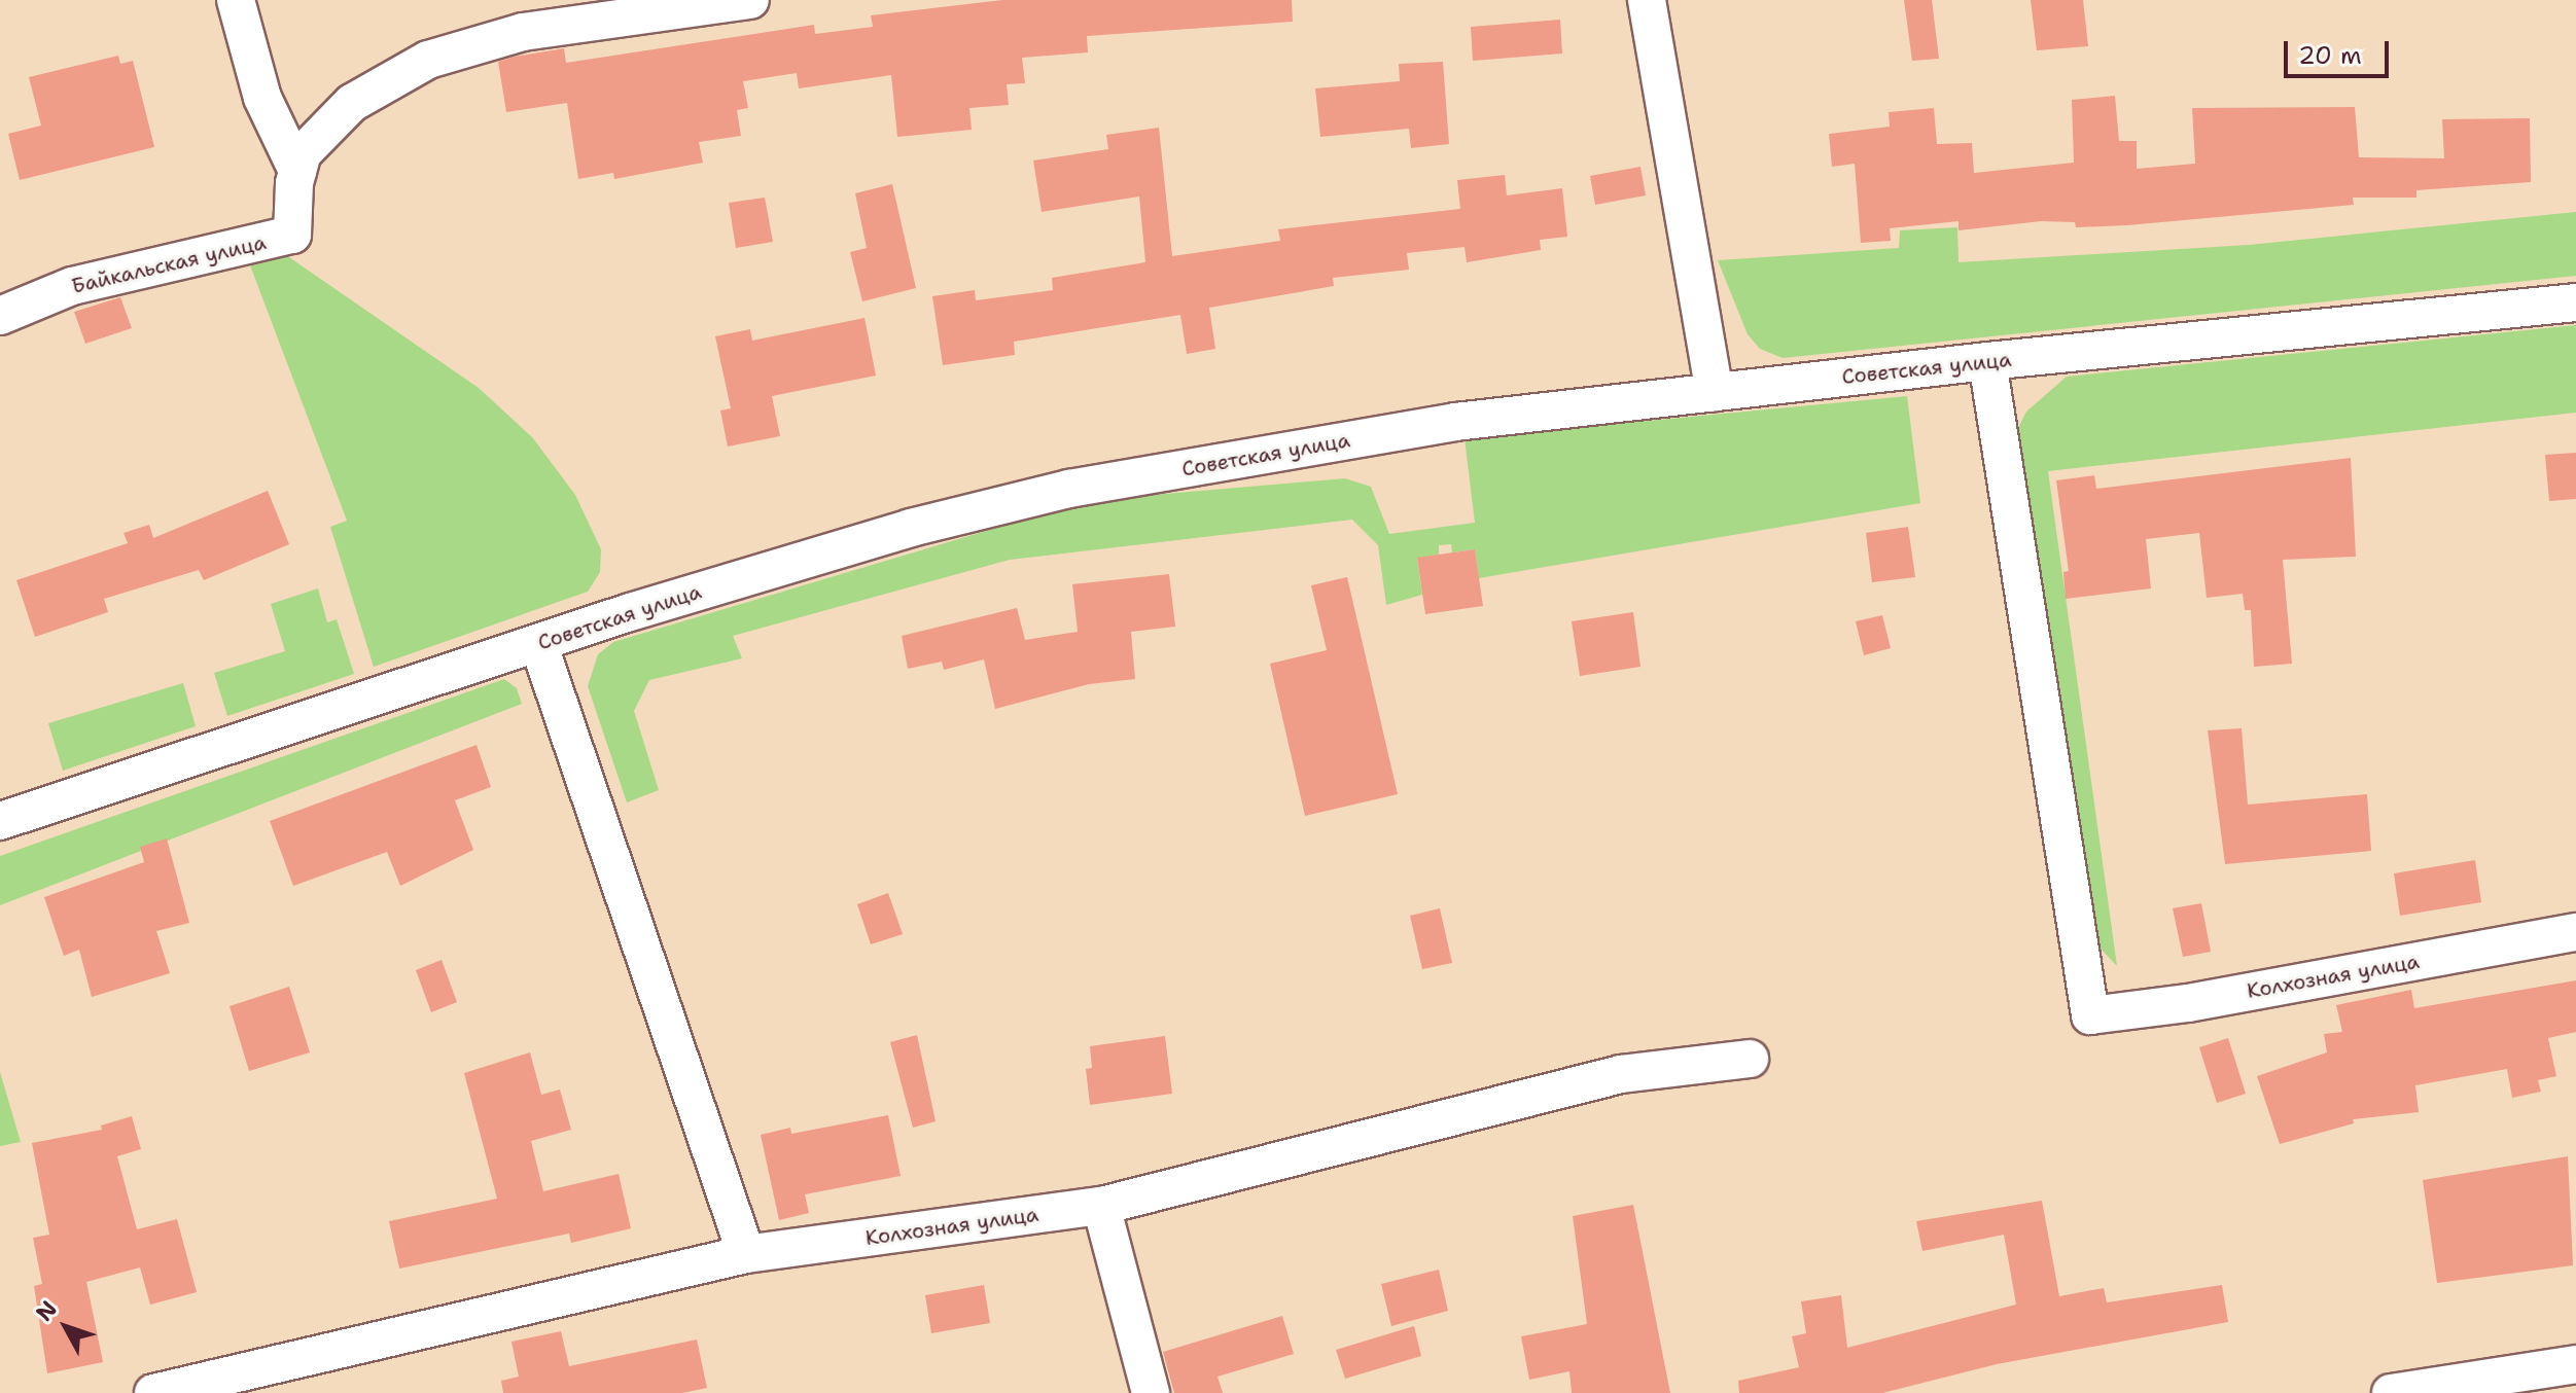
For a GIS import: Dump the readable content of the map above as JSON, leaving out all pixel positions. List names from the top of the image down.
{
  "streets": {
    "street": ["Байкальская улица", "Советская улица", "Колхозная улица"]
  },
  "crossings": [
    ["Советская улица", "Колхозная улица"]
  ],
  "scale_bar": "20 m",
  "north": "top left"
}
